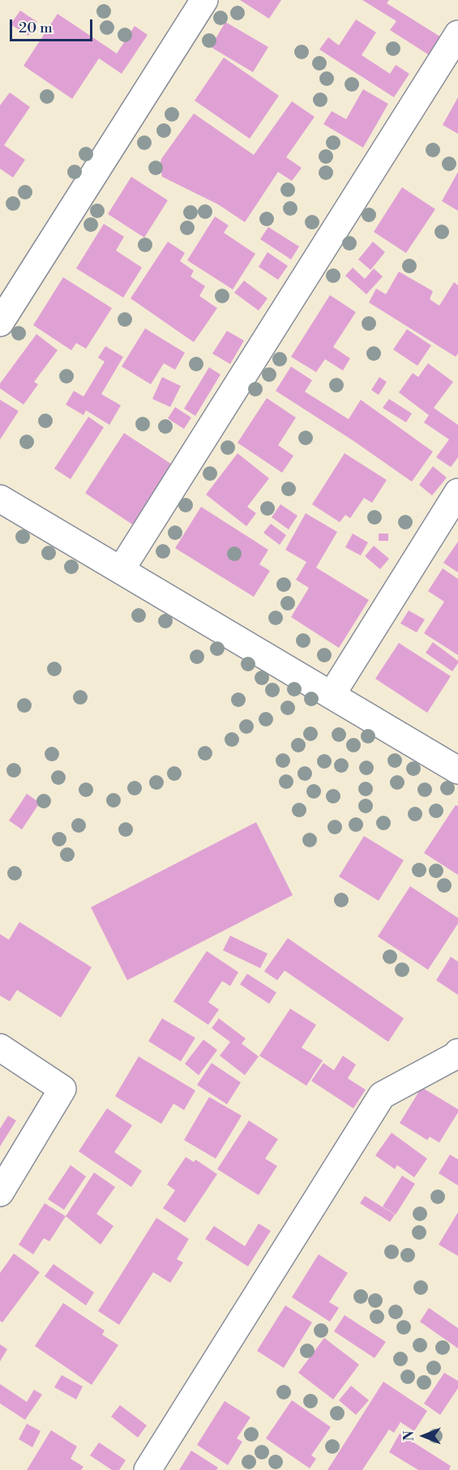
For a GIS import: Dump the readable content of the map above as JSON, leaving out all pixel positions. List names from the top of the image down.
{
  "scale_bar": "20 m",
  "north": "left"
}
